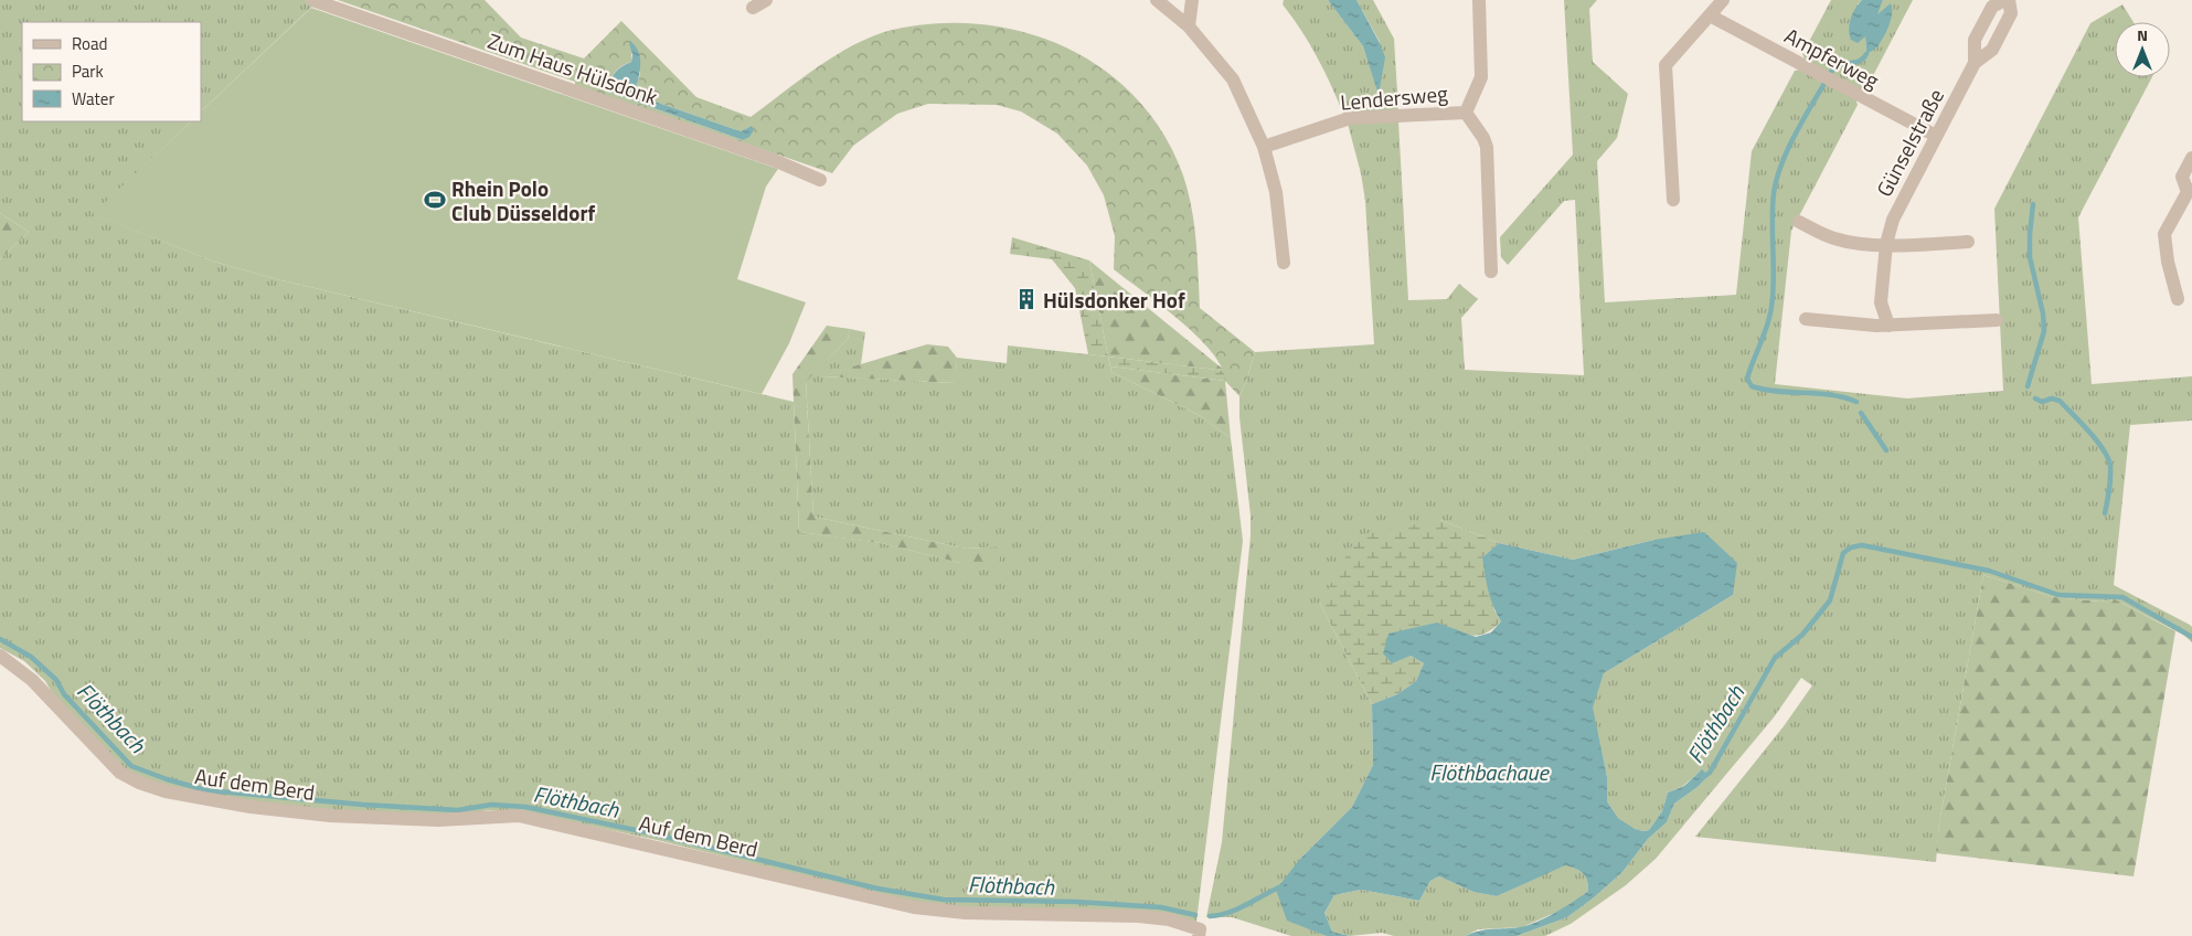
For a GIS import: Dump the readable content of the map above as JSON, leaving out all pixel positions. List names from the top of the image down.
{
  "streets": {
    "street": [
      "Ampferweg",
      "Zum Haus Hülsdonk",
      "Lendersweg",
      "Günselstraße",
      "Auf dem Berd"
    ]
  },
  "crossings": [
    ["Ampferweg", "Günselstraße"]
  ],
  "water": ["Flöthbach", "Flöthbachaue"],
  "places": {
    "sports": ["Rhein Polo Club Düsseldorf"],
    "building": ["Hülsdonker Hof"]
  },
  "legend": ["Road", "Park", "Water"],
  "north": "top"
}
